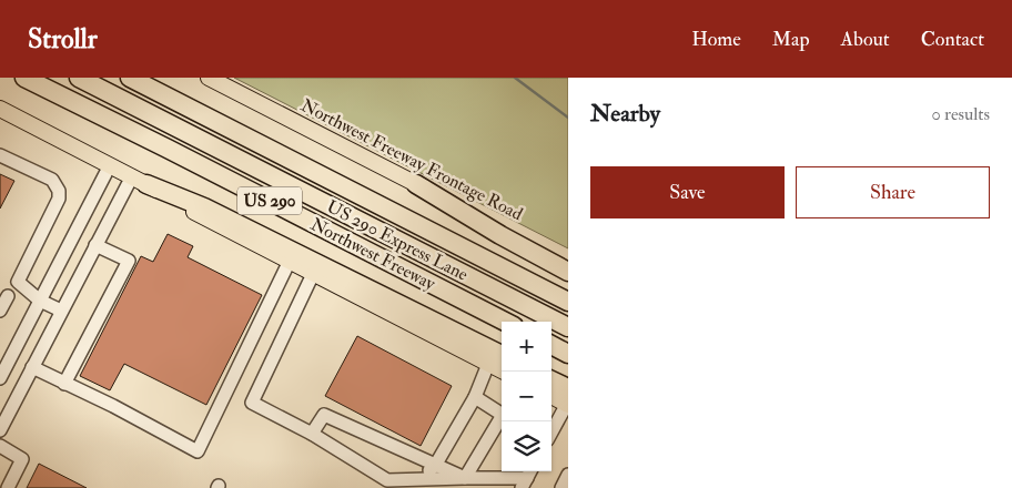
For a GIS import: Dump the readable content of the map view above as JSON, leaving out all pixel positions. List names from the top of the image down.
{
  "streets": {
    "highway": ["US 290", "US 290 Express Lane", "Northwest Freeway"],
    "main road": ["Northwest Freeway Frontage Road"]
  },
  "page": {
    "header": "Strollr",
    "nav": [
      "Home",
      "Map",
      "About",
      "Contact"
    ],
    "heading": ["Nearby", "0 results"],
    "buttons": ["Save", "Share"],
    "map_buttons": ["+", "−"]
  }
}
